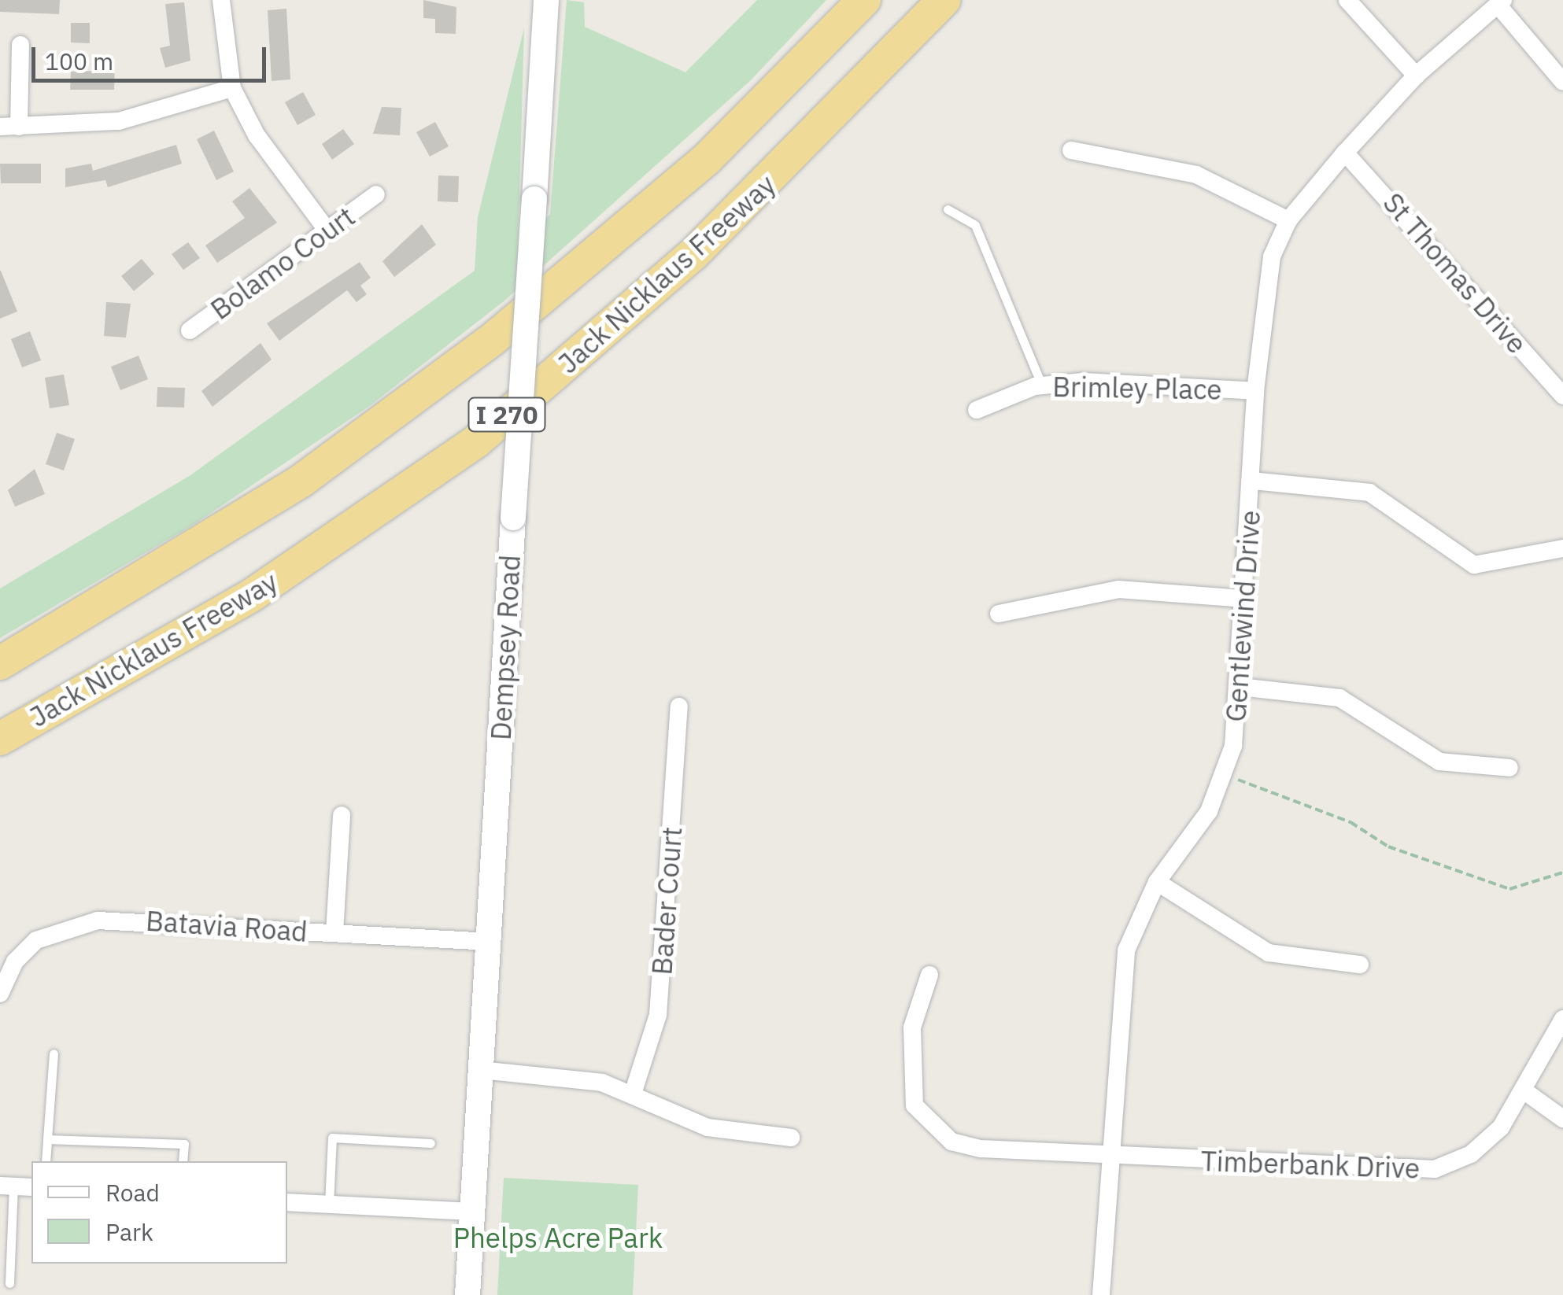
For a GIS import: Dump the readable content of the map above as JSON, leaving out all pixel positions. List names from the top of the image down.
{
  "streets": {
    "highway": ["Jack Nicklaus Freeway", "I 270"],
    "main road": ["Dempsey Road"],
    "street": [
      "Bolamo Court",
      "St Thomas Drive",
      "Brimley Place",
      "Gentlewind Drive",
      "Bader Court",
      "Batavia Road",
      "Timberbank Drive"
    ]
  },
  "crossings": [
    ["St Thomas Drive", "Gentlewind Drive"],
    ["Brimley Place", "Gentlewind Drive"],
    ["Gentlewind Drive", "Timberbank Drive"],
    ["Dempsey Road", "Batavia Road"]
  ],
  "parks": ["Phelps Acre Park"],
  "legend": ["Road", "Park"],
  "scale_bar": "100 m"
}
